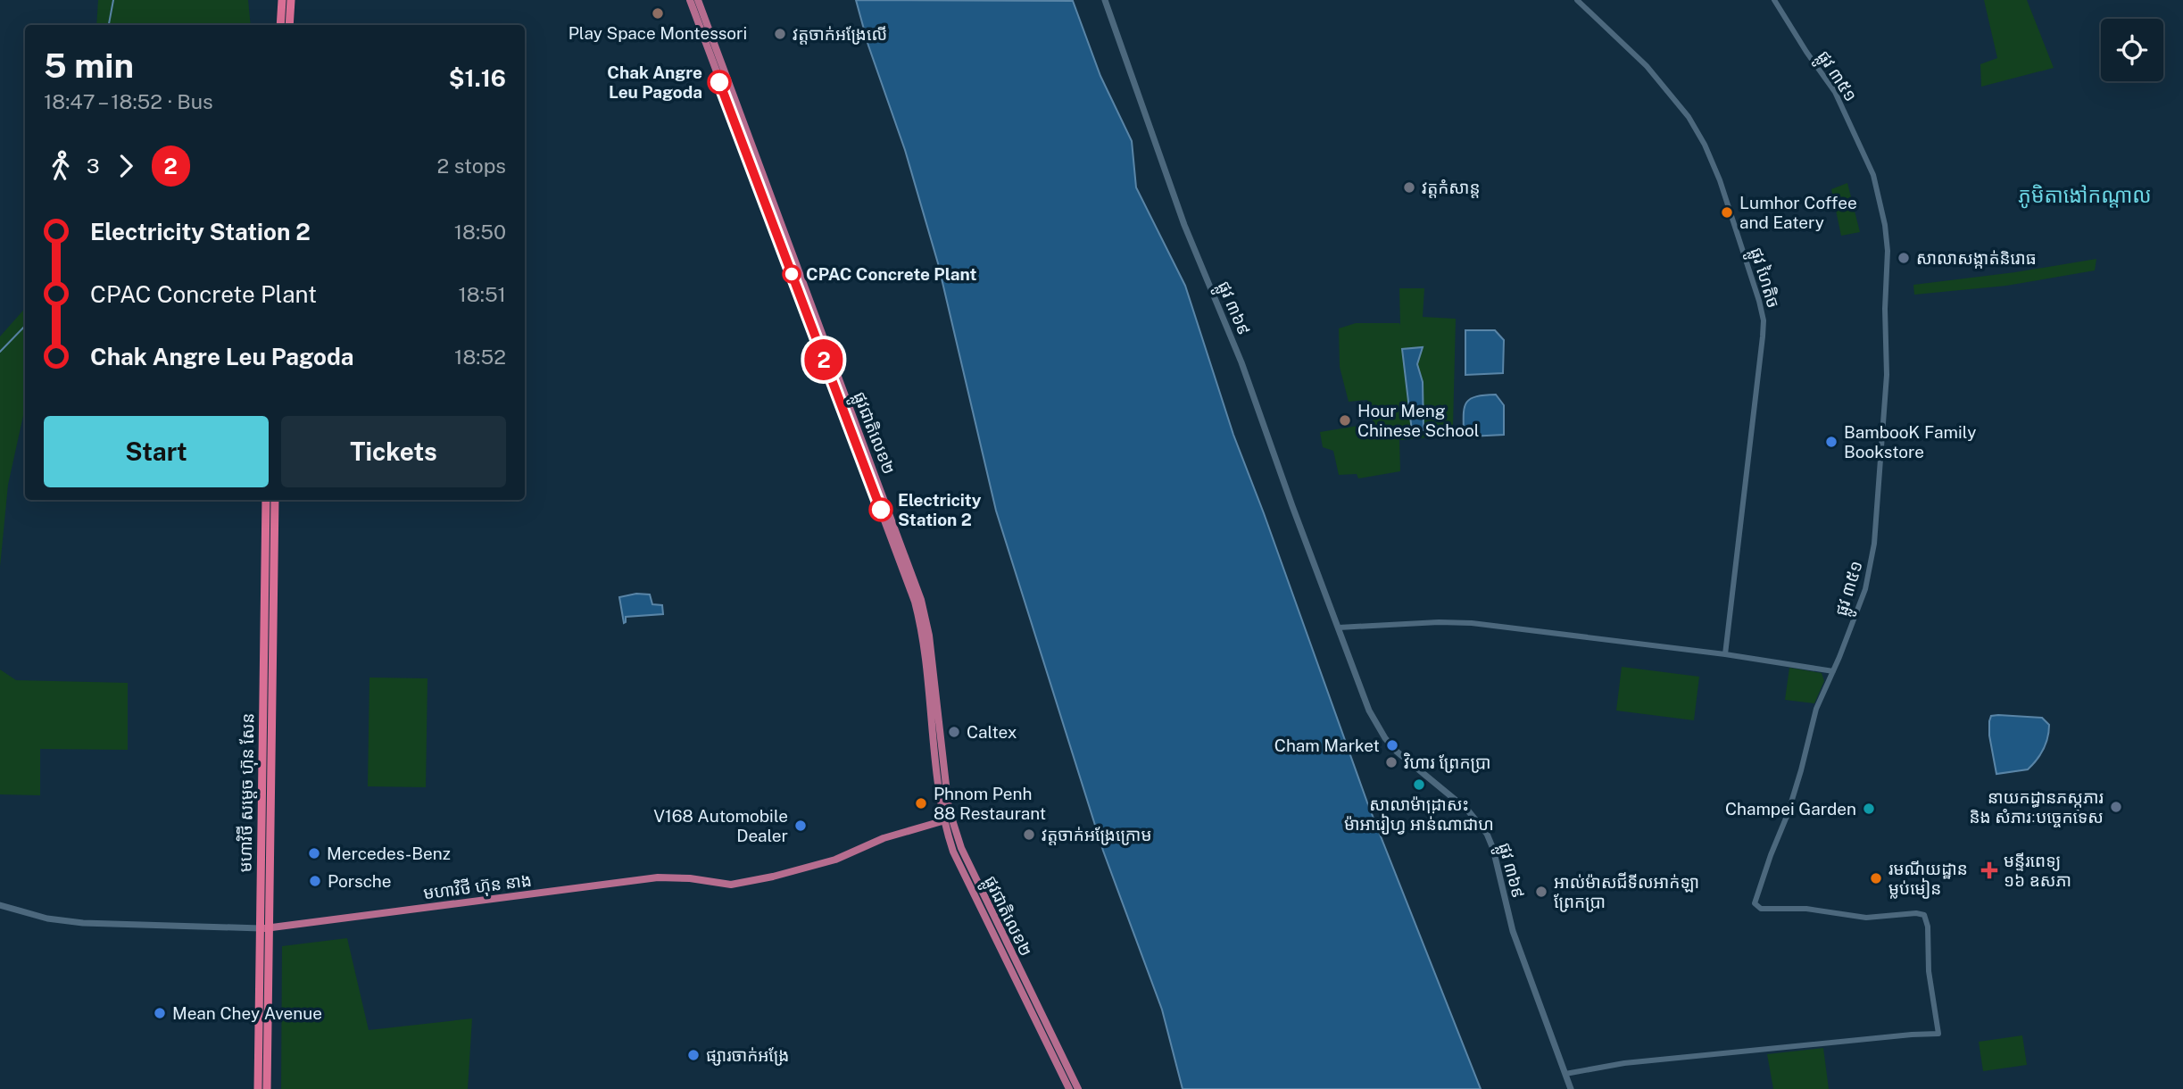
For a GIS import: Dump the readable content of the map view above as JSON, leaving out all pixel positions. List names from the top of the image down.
{
  "streets": {
    "highway": ["មហាវិថី សម្តេច ហ៊ុន សែន"],
    "main road": ["ផ្លូវ ៣៦៩", "ផ្លូវជាតិលេខ២", "មហាវិថី ហ៊ុន នាង"],
    "street": ["ផ្លូវ ៣៥១", "ផ្លូវ ហៃតិច"]
  },
  "crossings": [
    ["ផ្លូវ ៣៥១", "ផ្លូវ ៣៦៩"],
    ["ផ្លូវជាតិលេខ២", "មហាវិថី ហ៊ុន នាង"],
    ["មហាវិថី សម្តេច ហ៊ុន សែន", "មហាវិថី ហ៊ុន នាង"]
  ],
  "districts": ["ភូមិតាងៅកណ្តាល"],
  "places": {
    "other": [
      "Play Space Montessori",
      "វត្តចាក់អង្រែលើ",
      "Chak Angre Leu Pagoda",
      "វត្តកំសាន្ត",
      "Lumhor Coffee and Eatery",
      "សាលាសង្កាត់និរោធ",
      "CPAC Concrete Plant",
      "Hour Meng Chinese School",
      "BambooK Family Bookstore",
      "Electricity Station 2",
      "Caltex",
      "Cham Market",
      "វិហារ ព្រែកប្រា",
      "សាលាម៉ាដ្រាសះ ម៉ាអារៀហ្វ អាន់ណាជាហ",
      "Phnom Penh 88 Restaurant",
      "នាយកដ្ធានភស្កុភារ និង សំភារៈបច្ចេកទេស",
      "Champei Garden",
      "V168 Automobile Dealer",
      "វត្តចាក់អង្រែក្រោម",
      "Mercedes-Benz",
      "រមណីយដ្ឋាន ម្លប់មៀន",
      "Porsche",
      "អាល់ម៉ាសជីទីលអាក់ឡា ព្រែកប្រា",
      "Mean Chey Avenue",
      "ផ្សារចាក់អង្រែ"
    ],
    "health": ["មន្ទីរពេទ្យ ១៦ ឧសភា"]
  },
  "lines": ["bus line 2"],
  "page": {
    "on_map": "2",
    "heading": ["5 min", "18:47 – 18:52 · Bus", "$1.16"],
    "legs": ["3", "2", "2 stops"],
    "list": [
      {
        "name": "Electricity Station 2",
        "value": "18:50"
      },
      {
        "name": "CPAC Concrete Plant",
        "value": "18:51"
      },
      {
        "name": "Chak Angre Leu Pagoda",
        "value": "18:52"
      }
    ],
    "buttons": ["Start", "Tickets"]
  }
}
